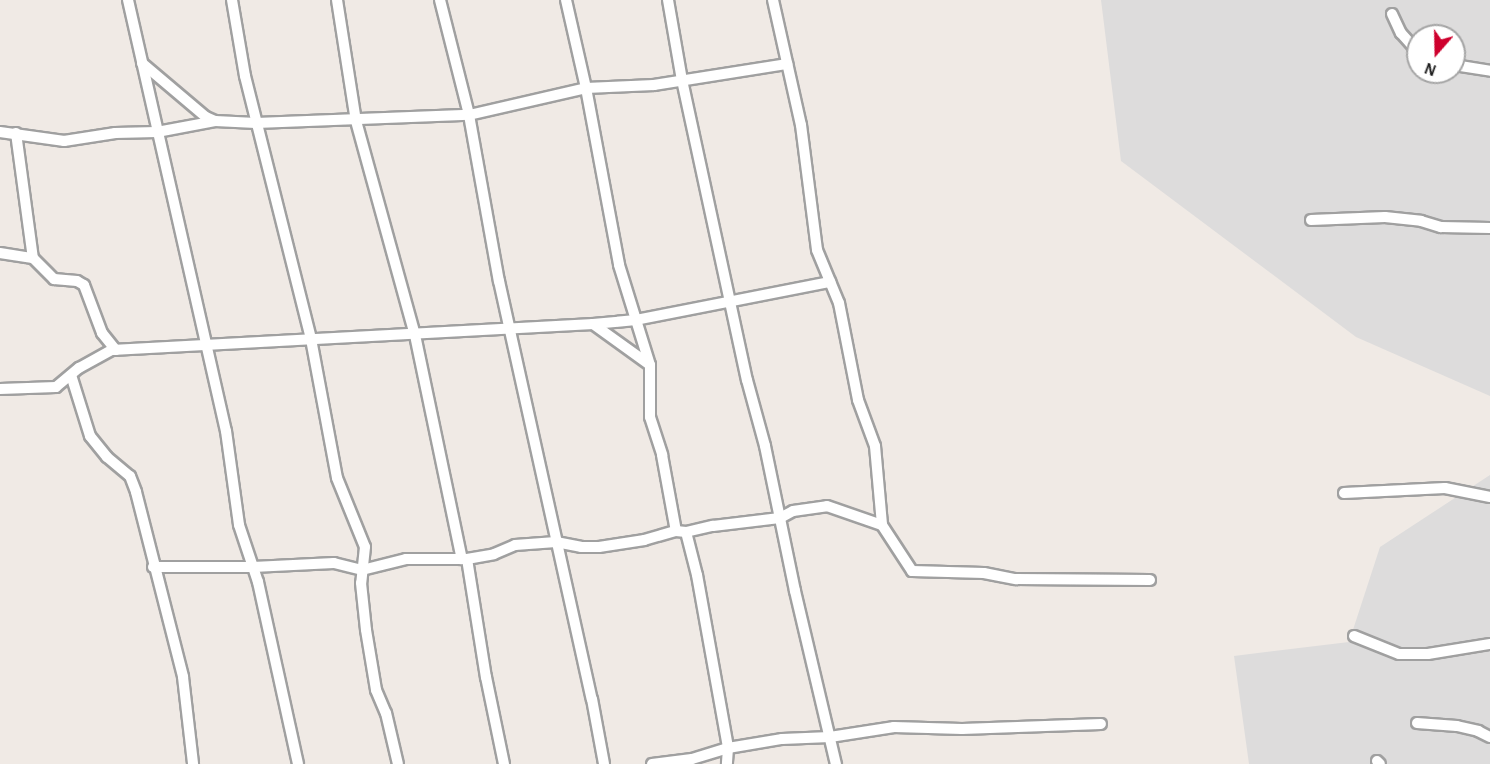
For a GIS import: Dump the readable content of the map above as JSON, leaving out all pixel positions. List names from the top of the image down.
{
  "north": "bottom"
}
